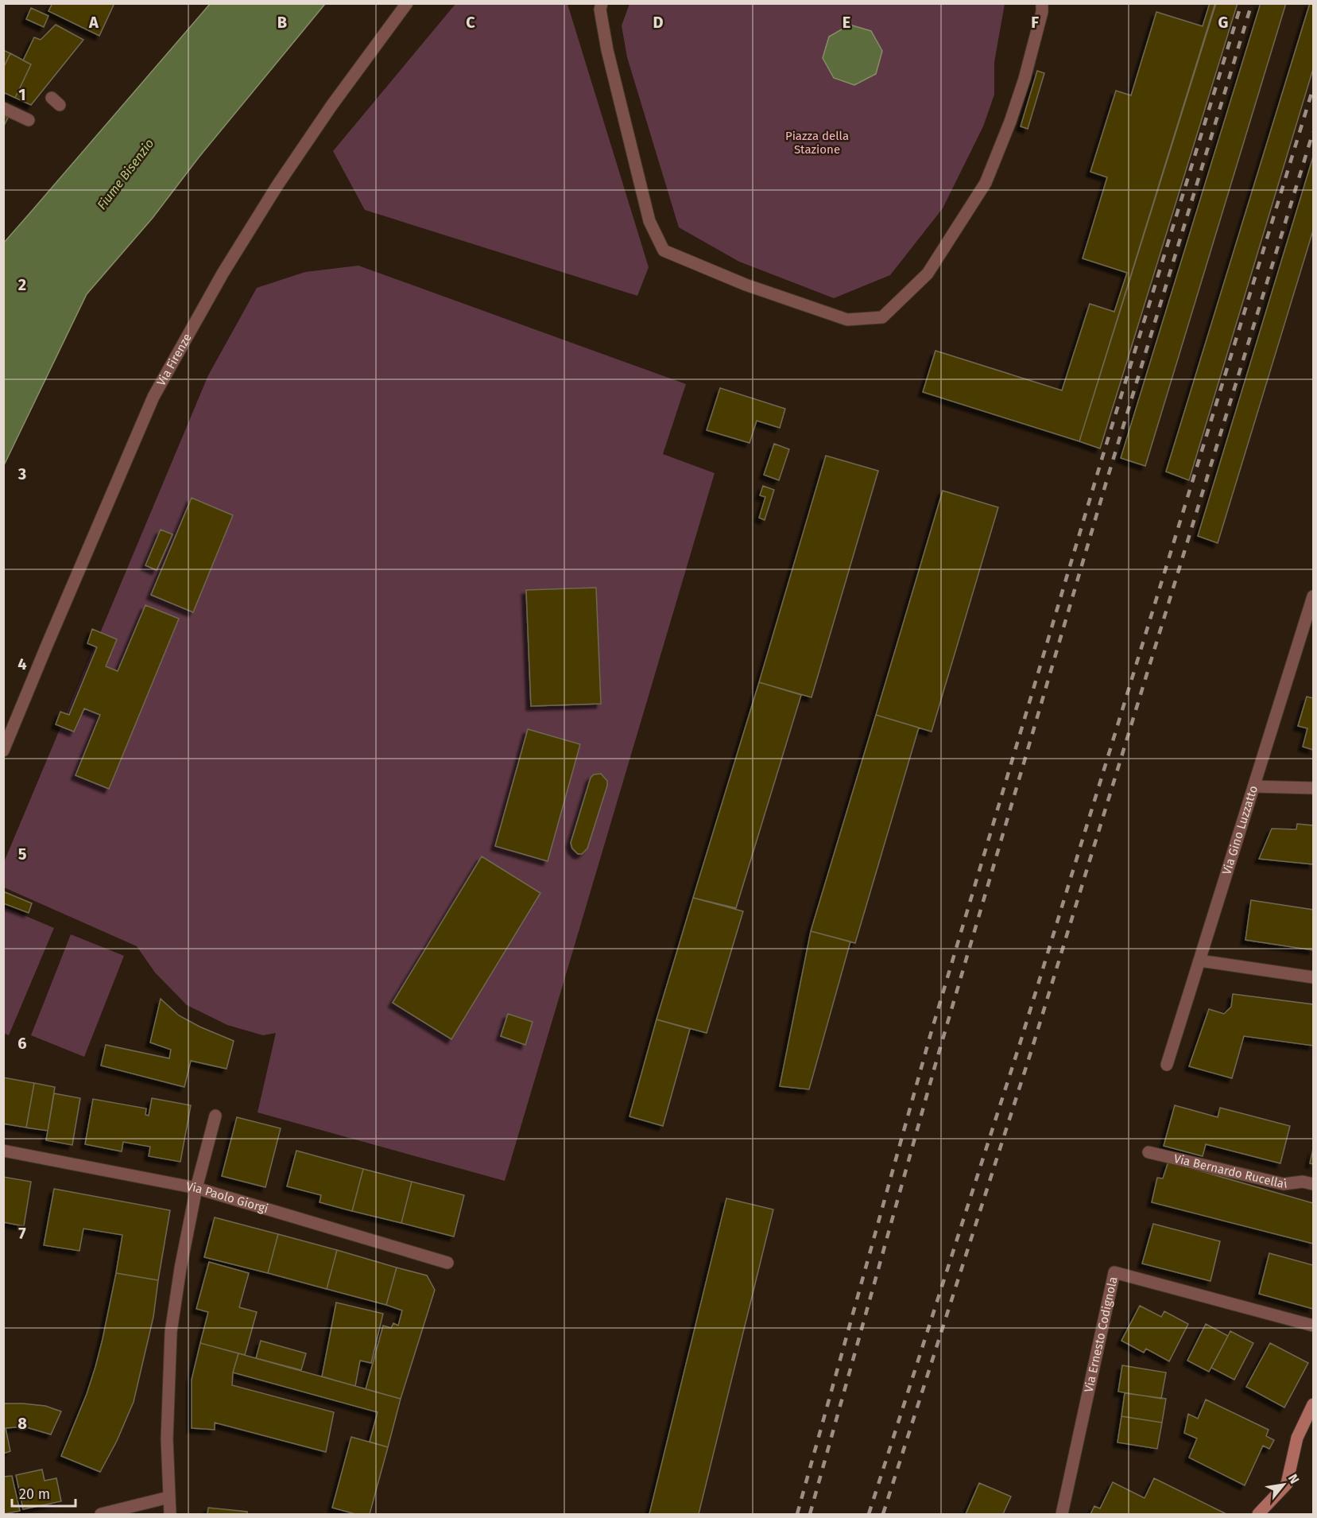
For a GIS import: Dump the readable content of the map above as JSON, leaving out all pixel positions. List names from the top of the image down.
{
  "streets": {
    "street": [
      "Via Firenze",
      "Via Gino Luzzatto",
      "Via Bernardo Rucellai",
      "Via Paolo Giorgi",
      "Via Ernesto Codignola"
    ]
  },
  "water": ["Fiume Bisenzio"],
  "parks": ["Piazza della Stazione"],
  "scale_bar": "20 m",
  "north": "top right",
  "grid": {
    "columns": [
      "A",
      "B",
      "C",
      "D",
      "E",
      "F",
      "G"
    ],
    "rows": [
      "1",
      "2",
      "3",
      "4",
      "5",
      "6",
      "7",
      "8"
    ]
  }
}
